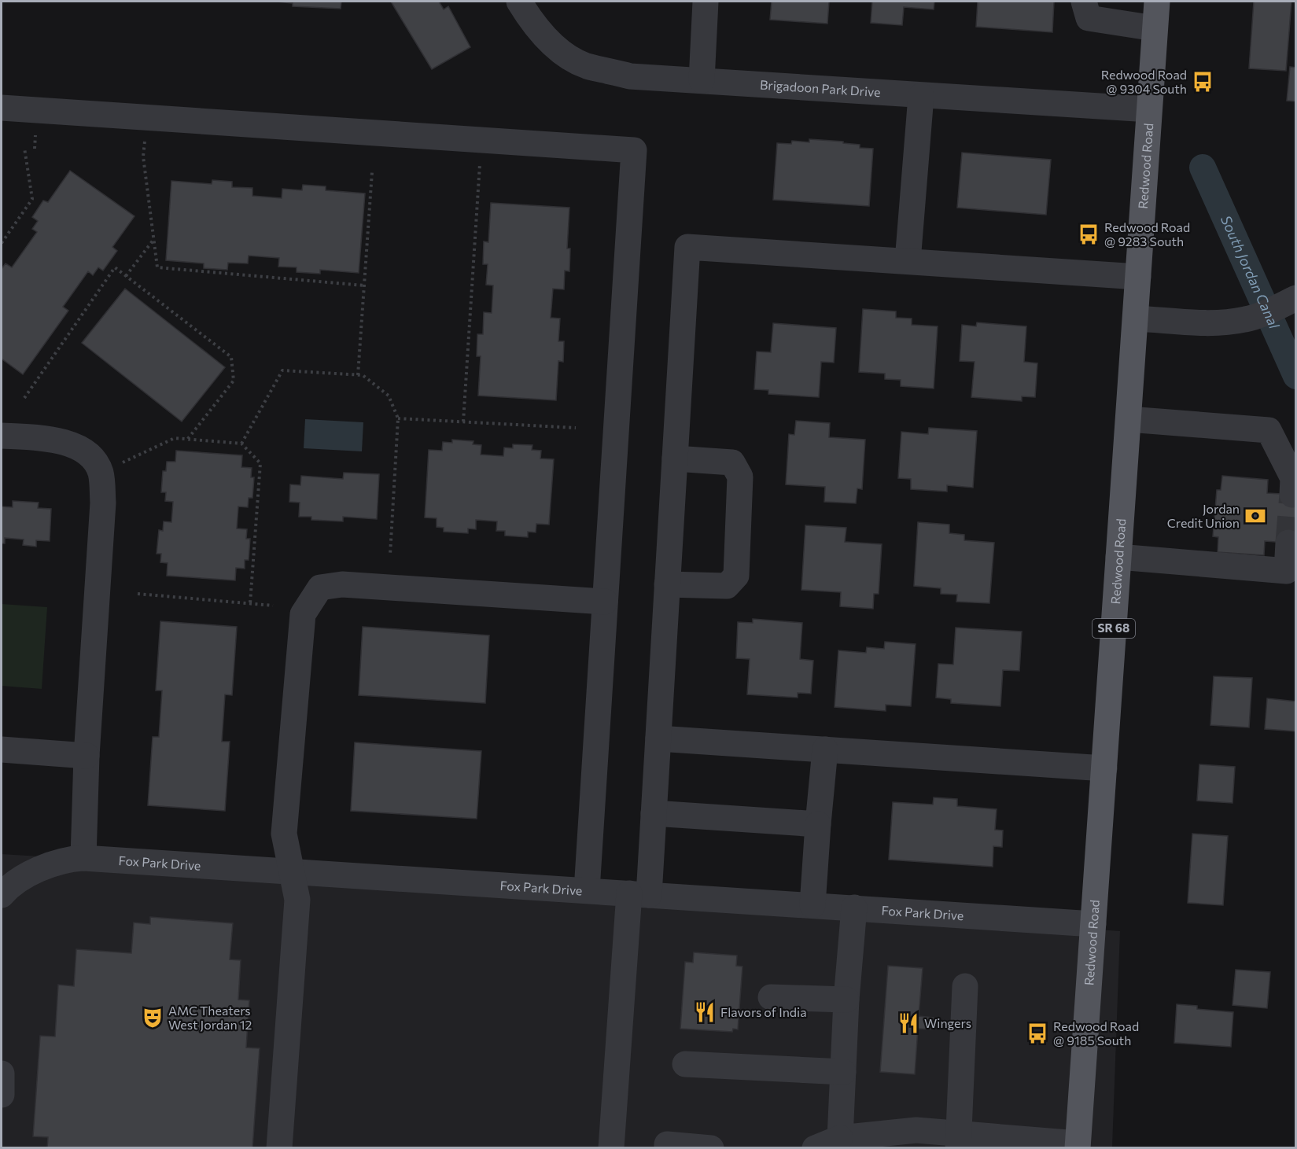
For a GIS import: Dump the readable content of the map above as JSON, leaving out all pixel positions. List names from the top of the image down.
{
  "streets": {
    "main road": ["Redwood Road", "SR 68"],
    "street": ["Brigadoon Park Drive", "Fox Park Drive"]
  },
  "crossings": [
    ["Brigadoon Park Drive", "Redwood Road"],
    ["Redwood Road", "Fox Park Drive"]
  ],
  "water": ["South Jordan Canal"],
  "places": {
    "bus stop": ["Redwood Road @ 9304 South", "Redwood Road @ 9283 South", "Redwood Road @ 9185 South"],
    "bank": ["Jordan Credit Union"],
    "restaurant": ["Flavors of India", "Wingers"],
    "theatre": ["AMC Theaters West Jordan 12"]
  }
}
